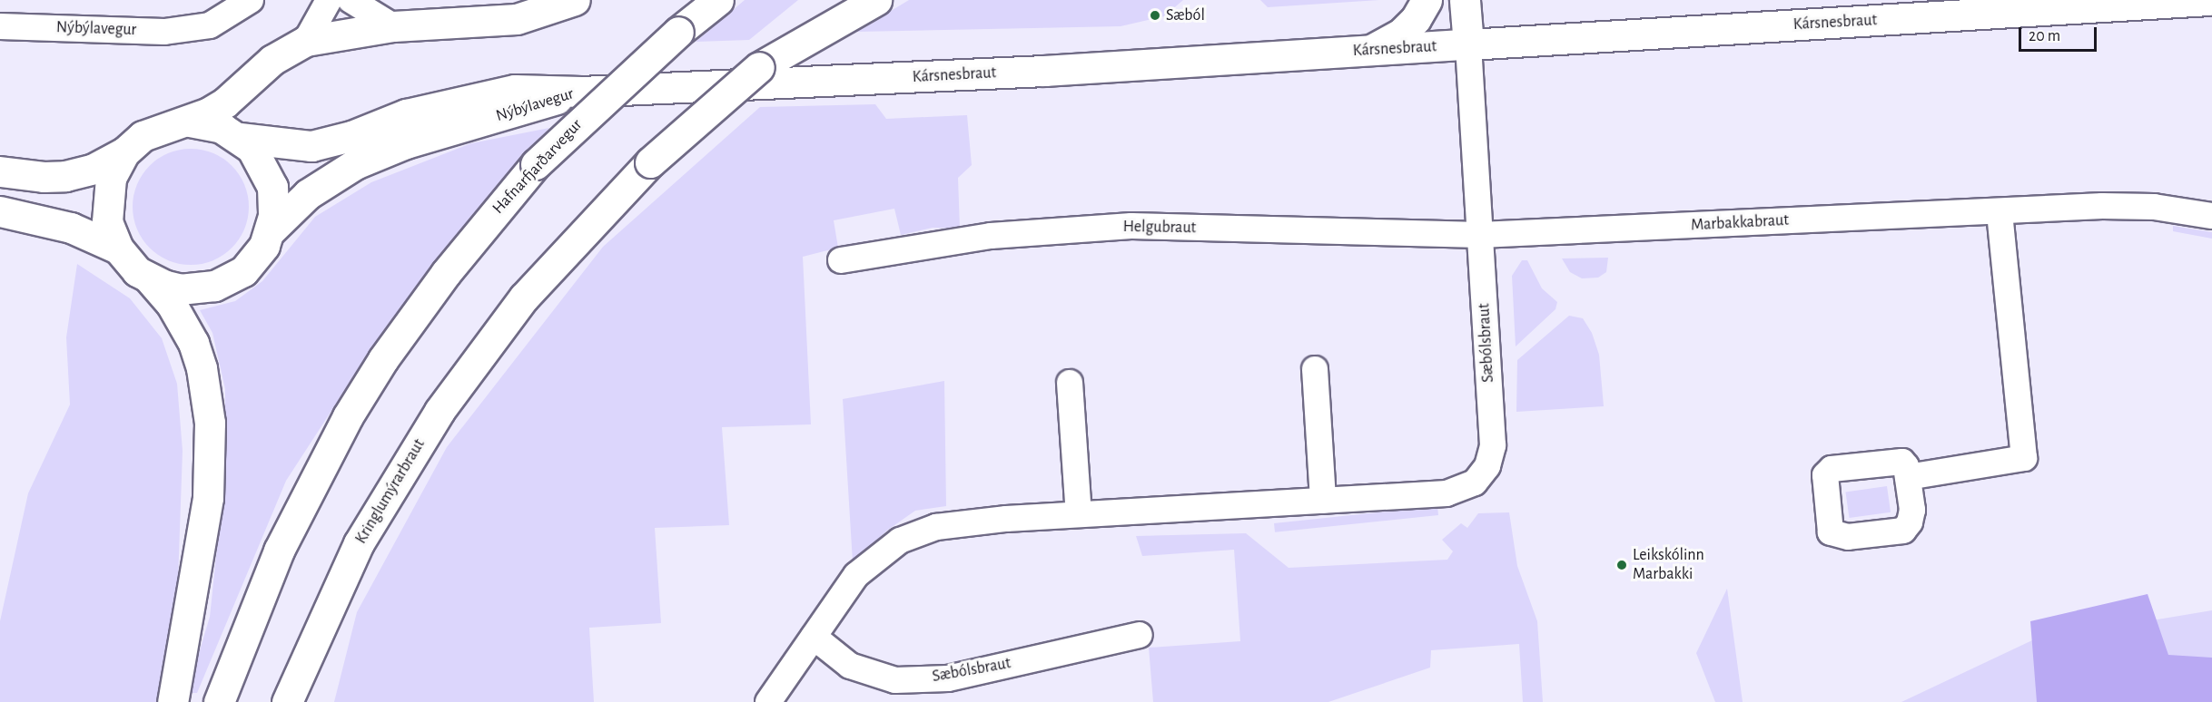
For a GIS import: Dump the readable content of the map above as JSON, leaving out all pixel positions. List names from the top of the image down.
{
  "streets": {
    "main road": [
      "Kársnesbraut",
      "Nýbýlavegur",
      "Hafnarfjarðarvegur",
      "Kringlumýrarbraut"
    ],
    "street": ["Marbakkabraut", "Helgubraut", "Sæbólsbraut"]
  },
  "crossings": [
    ["Kársnesbraut", "Nýbýlavegur"],
    ["Kársnesbraut", "Sæbólsbraut"],
    ["Marbakkabraut", "Helgubraut"],
    ["Marbakkabraut", "Sæbólsbraut"],
    ["Helgubraut", "Sæbólsbraut"]
  ],
  "places": ["Sæból", "Leikskólinn Marbakki"],
  "scale_bar": "20 m"
}
